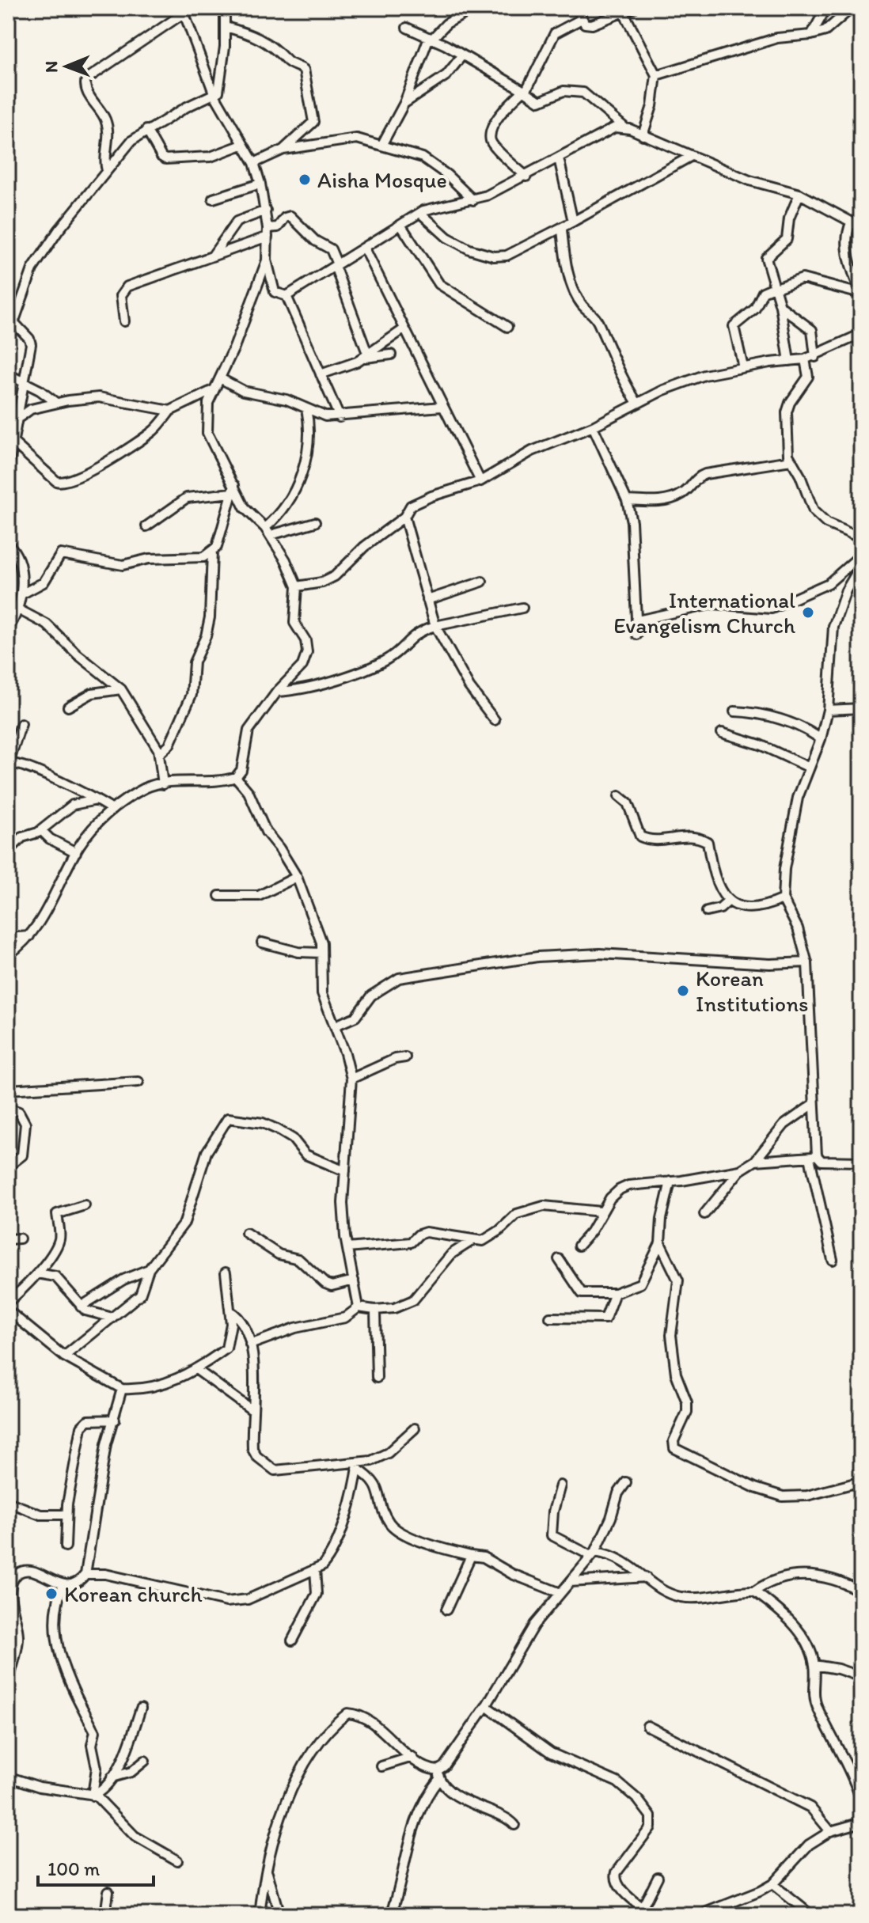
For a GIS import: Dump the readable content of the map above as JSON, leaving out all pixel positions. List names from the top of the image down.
{
  "places": [
    "Aisha Mosque",
    "International Evangelism Church",
    "Korean Institutions",
    "Korean church"
  ],
  "scale_bar": "100 m",
  "north": "left"
}
